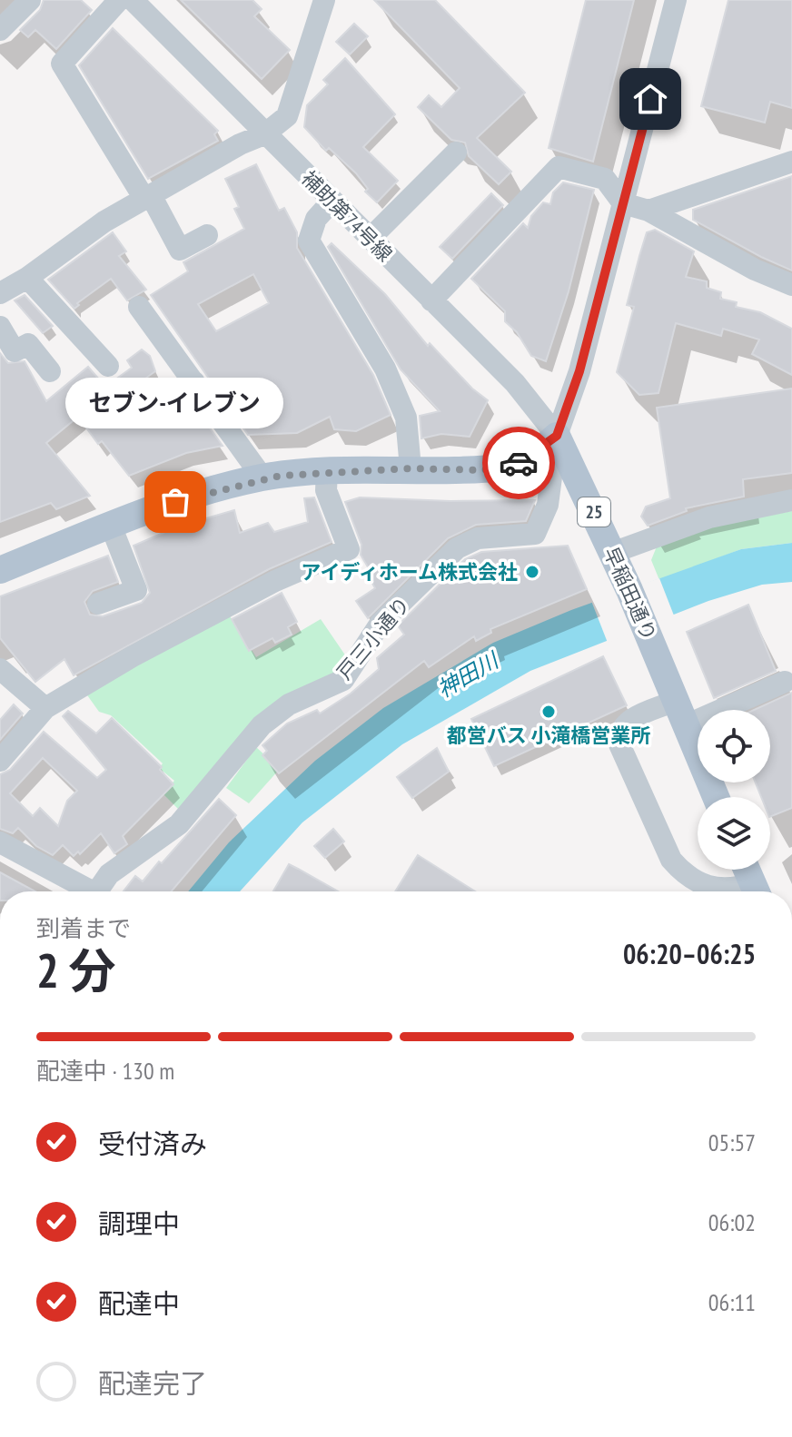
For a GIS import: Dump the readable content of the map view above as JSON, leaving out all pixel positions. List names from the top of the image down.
{
  "streets": {
    "main road": ["25", "早稲田通り"],
    "street": ["補助第74号線", "戸三小通り"]
  },
  "crossings": [
    ["補助第74号線", "早稲田通り"],
    ["補助第74号線", "戸三小通り"],
    ["早稲田通り", "戸三小通り"]
  ],
  "water": ["神田川"],
  "places": ["セブン-イレブン", "アイディホーム株式会社", "都営バス 小滝橋営業所"],
  "page": {
    "bubble": "セブン-イレブン",
    "heading": ["2 分", "到着まで", "06:20–06:25"],
    "bar": "配達中 · 130 m",
    "list": [
      ["受付済み", "05:57"],
      ["調理中", "06:02"],
      ["配達中", "06:11"],
      "配達完了"
    ]
  }
}
